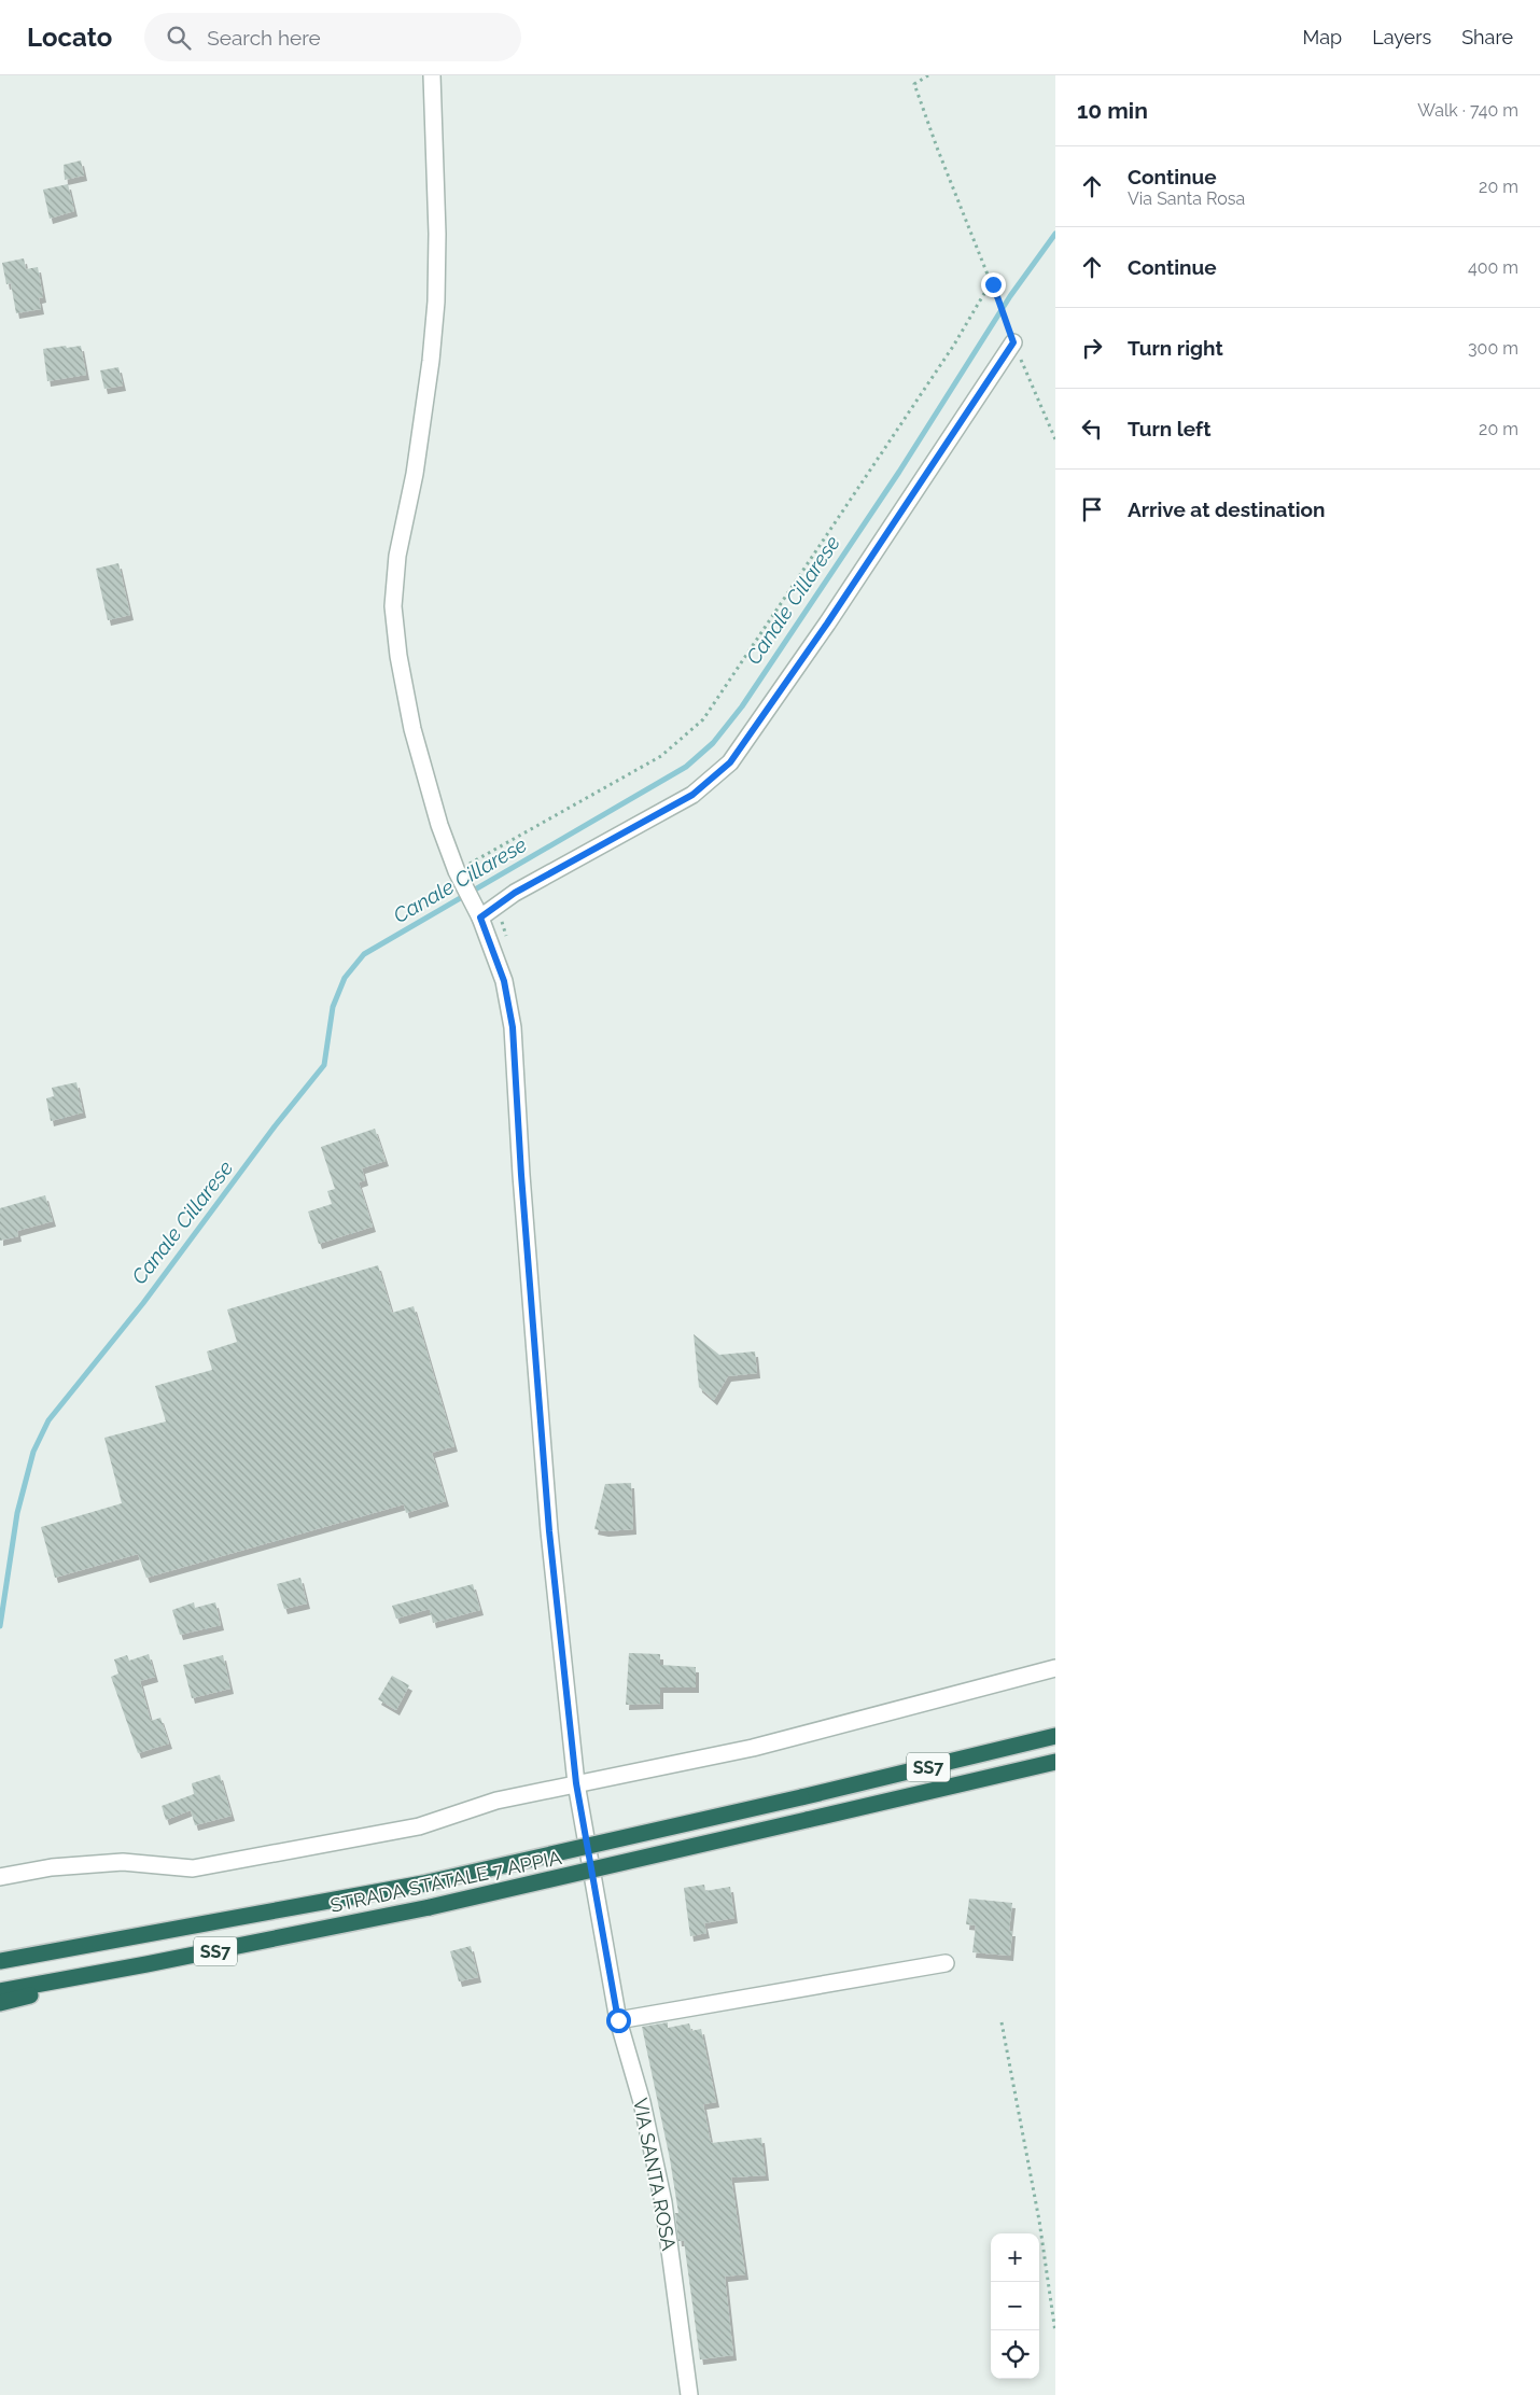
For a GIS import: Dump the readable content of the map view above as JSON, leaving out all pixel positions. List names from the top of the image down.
{
  "streets": {
    "highway": ["SS7", "STRADA STATALE 7 APPIA"],
    "street": ["VIA SANTA ROSA"]
  },
  "water": ["Canale Cillarese"],
  "page": {
    "header": "Locato",
    "search": "Search here",
    "nav": ["Map", "Layers", "Share"],
    "heading": ["10 min", "Walk · 740 m"],
    "list": [
      ["Continue", "Via Santa Rosa", "20 m"],
      ["Continue", "400 m"],
      ["Turn right", "300 m"],
      ["Turn left", "20 m"],
      "Arrive at destination"
    ],
    "map_buttons": ["+", "−"]
  }
}
